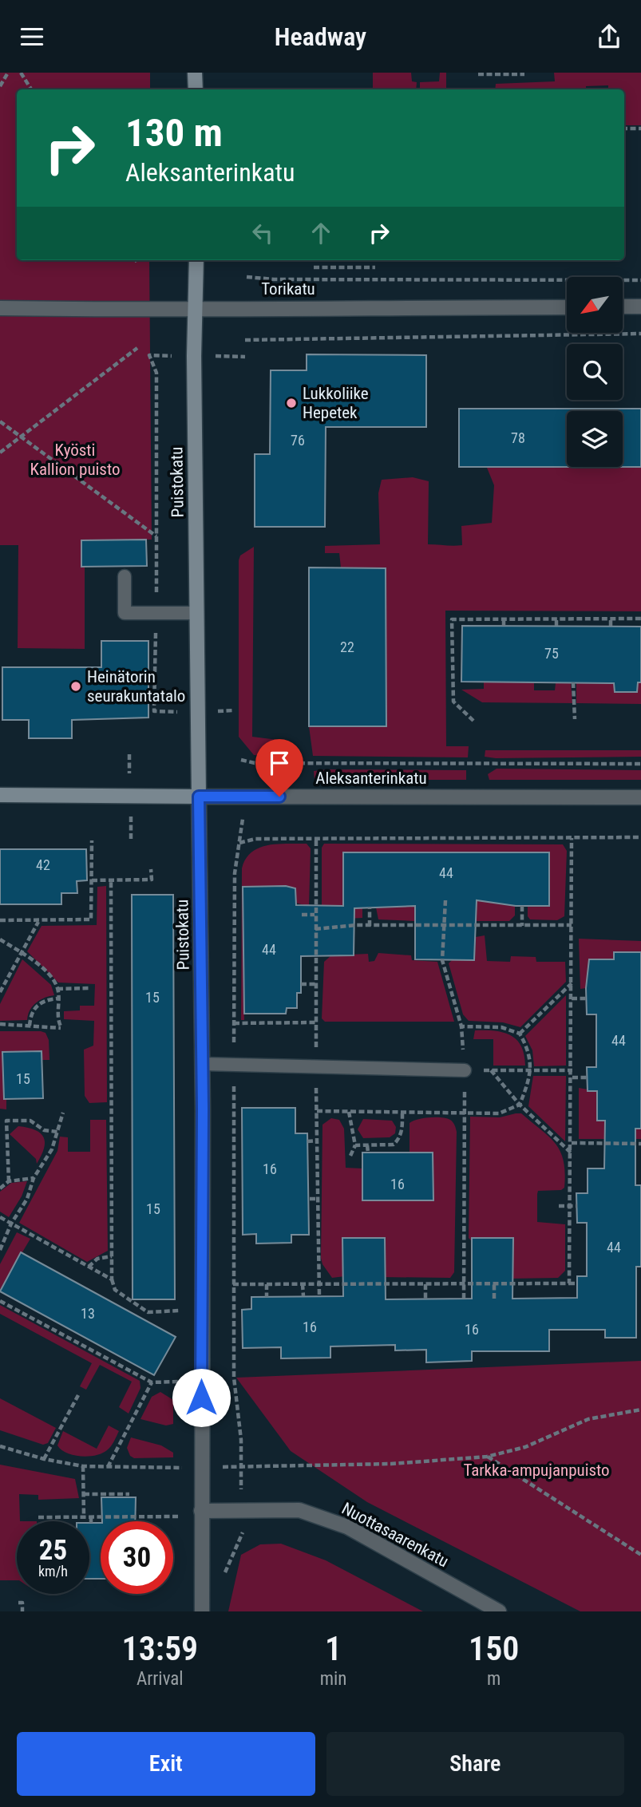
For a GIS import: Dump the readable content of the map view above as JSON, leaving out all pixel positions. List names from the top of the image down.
{
  "streets": {
    "main road": ["Puistokatu", "Aleksanterinkatu"],
    "street": ["Torikatu", "Nuottasaarenkatu"]
  },
  "crossings": [
    ["Torikatu", "Puistokatu"],
    ["Puistokatu", "Aleksanterinkatu"],
    ["Puistokatu", "Nuottasaarenkatu"]
  ],
  "parks": ["Kyösti Kallion puisto", "Tarkka-ampujanpuisto"],
  "places": ["Lukkoliike Hepetek", "Heinätorin seurakuntatalo"],
  "house_numbers": [
    "78",
    "76",
    "22",
    "75",
    "42",
    "44",
    "44",
    "15",
    "44",
    "15",
    "16",
    "16",
    "15",
    "44",
    "13",
    "16",
    "16"
  ],
  "north": "bottom left",
  "page": {
    "header": "Headway",
    "turn": ["130 m", "Aleksanterinkatu"],
    "speed": "25 km/h",
    "limit": "30",
    "eta": [
      "13:59",
      "Arrival",
      "1",
      "min",
      "150",
      "m"
    ],
    "buttons": ["Exit", "Share"]
  }
}
